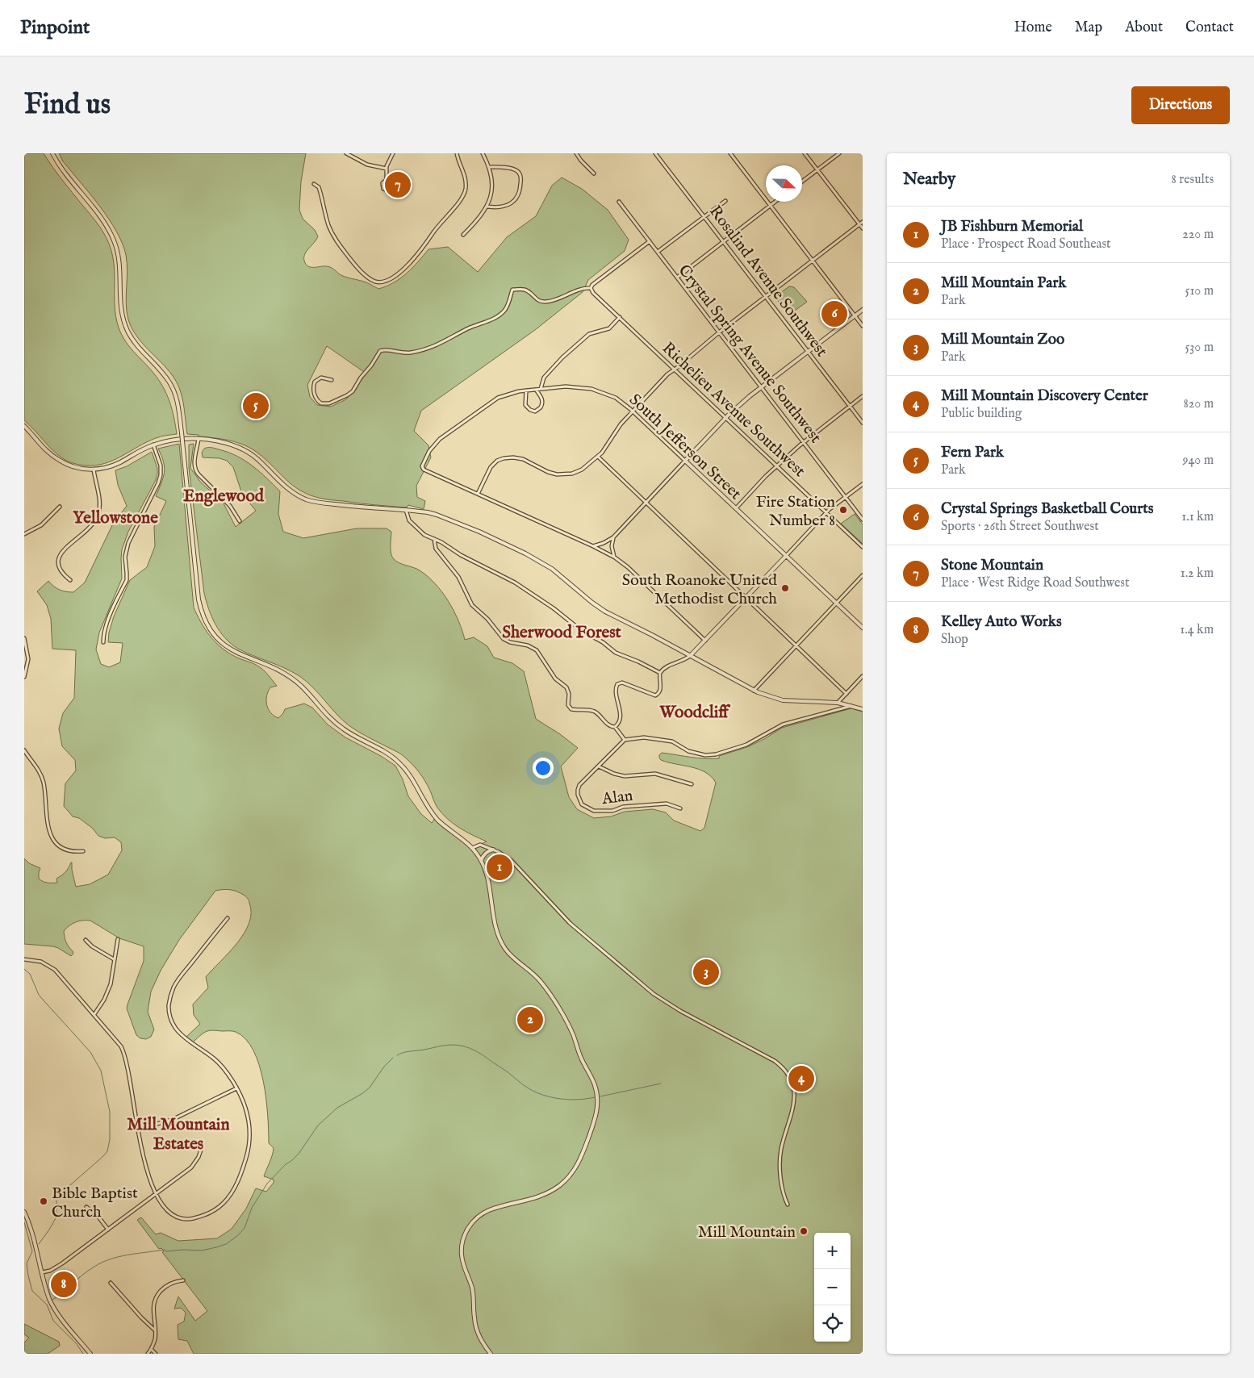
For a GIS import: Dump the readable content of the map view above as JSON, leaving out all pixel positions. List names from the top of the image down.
{
  "streets": {
    "street": [
      "Rosalind Avenue Southwest",
      "Crystal Spring Avenue Southwest",
      "Richelieu Avenue Southwest",
      "South Jefferson Street",
      "Alan"
    ]
  },
  "districts": [
    "Englewood",
    "Yellowstone",
    "Sherwood Forest",
    "Woodcliff",
    "Mill Mountain Estates"
  ],
  "places": [
    "Fire Station Number 8",
    "South Roanoke United Methodist Church",
    "Bible Baptist Church",
    "Mill Mountain"
  ],
  "north": "right",
  "page": {
    "header": "Pinpoint",
    "nav": [
      "Home",
      "Map",
      "About",
      "Contact"
    ],
    "buttons": "Directions",
    "title": "Find us",
    "heading": ["Nearby", "8 results"],
    "pins": [
      "7",
      "6",
      "5",
      "1",
      "3",
      "2",
      "4",
      "8"
    ],
    "list": [
      {
        "mark": "1",
        "name": "JB Fishburn Memorial",
        "note": "Place · Prospect Road Southeast",
        "value": "220 m"
      },
      {
        "mark": "2",
        "name": "Mill Mountain Park",
        "note": "Park",
        "value": "510 m"
      },
      {
        "mark": "3",
        "name": "Mill Mountain Zoo",
        "note": "Park",
        "value": "530 m"
      },
      {
        "mark": "4",
        "name": "Mill Mountain Discovery Center",
        "note": "Public building",
        "value": "820 m"
      },
      {
        "mark": "5",
        "name": "Fern Park",
        "note": "Park",
        "value": "940 m"
      },
      {
        "mark": "6",
        "name": "Crystal Springs Basketball Courts",
        "note": "Sports · 26th Street Southwest",
        "value": "1.1 km"
      },
      {
        "mark": "7",
        "name": "Stone Mountain",
        "note": "Place · West Ridge Road Southwest",
        "value": "1.2 km"
      },
      {
        "mark": "8",
        "name": "Kelley Auto Works",
        "note": "Shop",
        "value": "1.4 km"
      }
    ],
    "map_buttons": ["+", "−"]
  }
}
